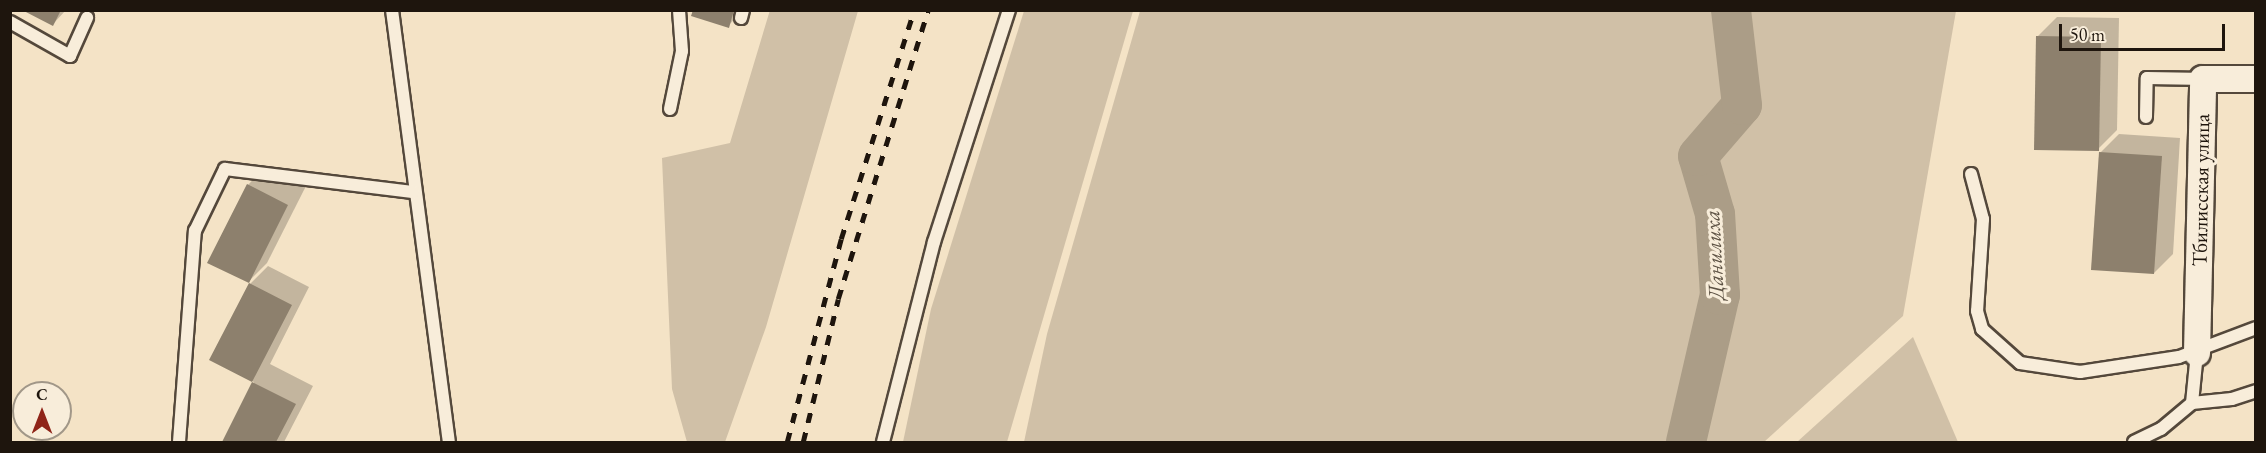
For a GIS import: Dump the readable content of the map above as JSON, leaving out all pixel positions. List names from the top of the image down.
{
  "streets": {
    "street": ["Тбилисская улица"]
  },
  "water": ["Данилиха"],
  "scale_bar": "50 m",
  "north": "top"
}
